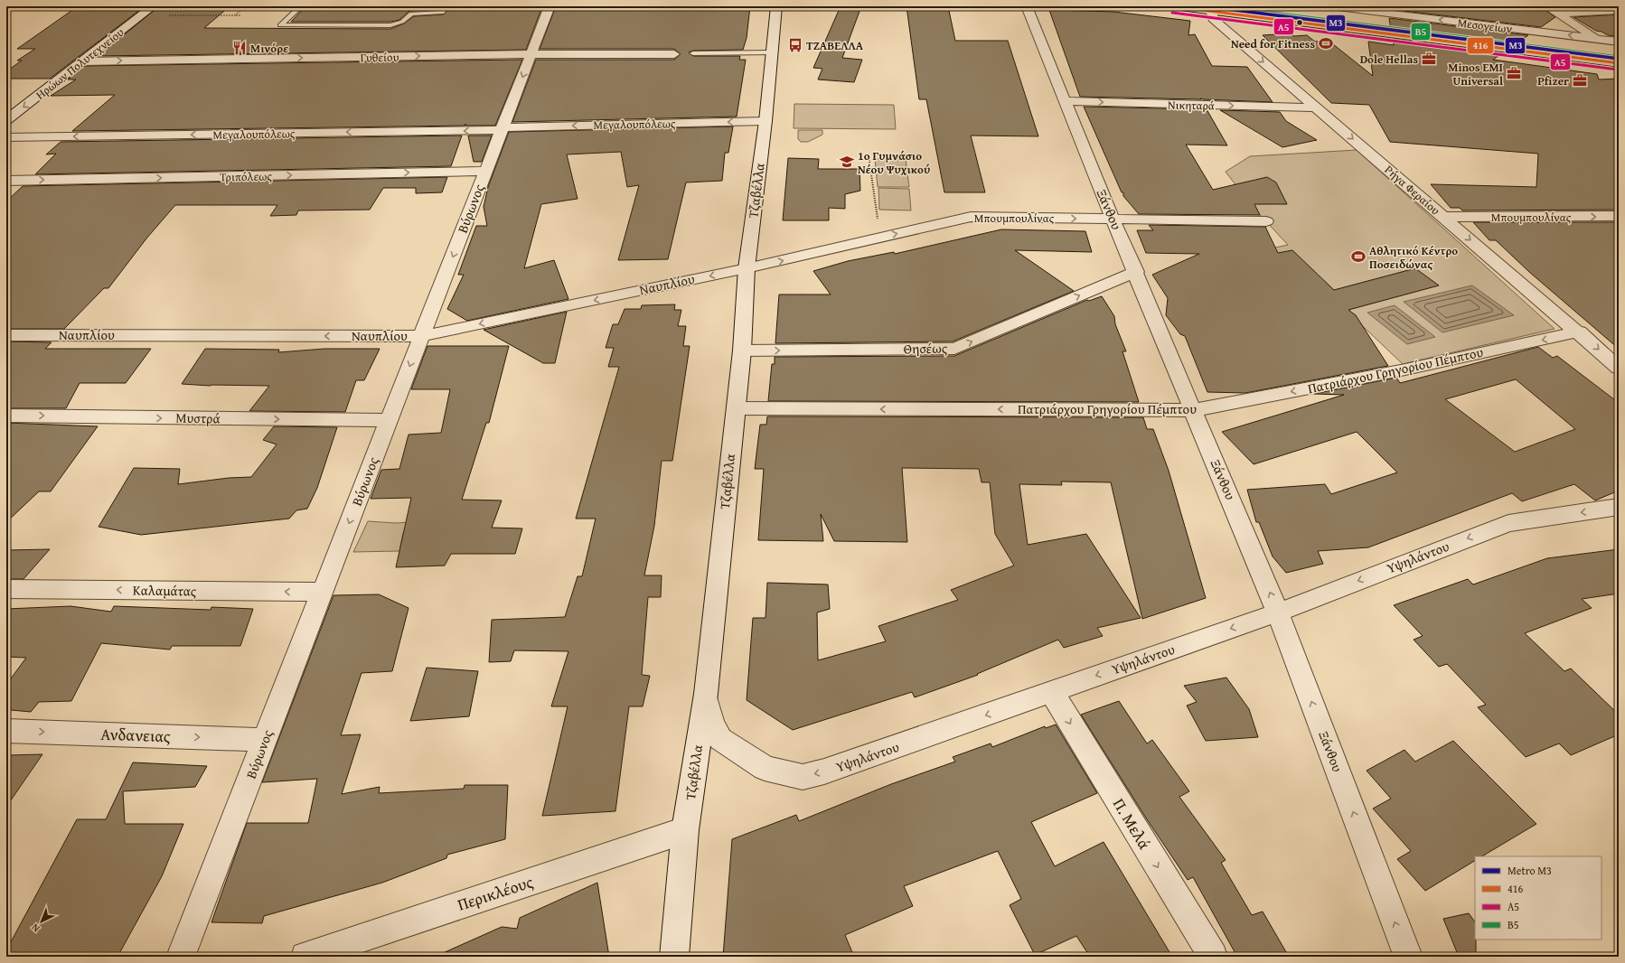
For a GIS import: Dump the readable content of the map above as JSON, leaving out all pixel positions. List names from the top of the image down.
{
  "streets": {
    "main road": ["Μεσογείων"],
    "street": [
      "Γυθείου",
      "Ηρώων Πολυτεχνείου",
      "Νικηταρά",
      "Μεγαλουπόλεως",
      "Τριπόλεως",
      "Ρήγα Φεραίου",
      "Τζαβέλλα",
      "Βύρωνος",
      "Ξάνθου",
      "Μπουμπουλίνας",
      "Ναυπλίου",
      "Θησέως",
      "Πατριάρχου Γρηγορίου Πέμπτου",
      "Μυστρά",
      "Υψηλάντου",
      "Καλαμάτας",
      "Ανδανειας",
      "Π. Μελά",
      "Περικλέους"
    ]
  },
  "crossings": [
    ["Μεσογείων", "Ρήγα Φεραίου"],
    ["Γυθείου", "Ηρώων Πολυτεχνείου"],
    ["Γυθείου", "Βύρωνος"],
    ["Νικηταρά", "Ρήγα Φεραίου"],
    ["Νικηταρά", "Ξάνθου"],
    ["Μεγαλουπόλεως", "Τζαβέλλα"],
    ["Μεγαλουπόλεως", "Βύρωνος"],
    ["Τριπόλεως", "Βύρωνος"],
    ["Ρήγα Φεραίου", "Μπουμπουλίνας"],
    ["Ρήγα Φεραίου", "Πατριάρχου Γρηγορίου Πέμπτου"],
    ["Τζαβέλλα", "Μπουμπουλίνας"],
    ["Τζαβέλλα", "Ναυπλίου"],
    ["Τζαβέλλα", "Θησέως"],
    ["Τζαβέλλα", "Πατριάρχου Γρηγορίου Πέμπτου"],
    ["Τζαβέλλα", "Υψηλάντου"],
    ["Τζαβέλλα", "Περικλέους"],
    ["Βύρωνος", "Ναυπλίου"],
    ["Βύρωνος", "Μυστρά"],
    ["Βύρωνος", "Καλαμάτας"],
    ["Βύρωνος", "Ανδανειας"],
    ["Ξάνθου", "Μπουμπουλίνας"],
    ["Ξάνθου", "Θησέως"],
    ["Ξάνθου", "Πατριάρχου Γρηγορίου Πέμπτου"],
    ["Ξάνθου", "Υψηλάντου"],
    ["Μπουμπουλίνας", "Ναυπλίου"],
    ["Υψηλάντου", "Π. Μελά"]
  ],
  "one_way": [
    "Γυθείου",
    "Ηρώων Πολυτεχνείου",
    "Νικηταρά",
    "Μεγαλουπόλεως",
    "Τριπόλεως",
    "Ρήγα Φεραίου",
    "Βύρωνος",
    "Ξάνθου",
    "Μπουμπουλίνας",
    "Ναυπλίου",
    "Θησέως",
    "Πατριάρχου Γρηγορίου Πέμπτου",
    "Μυστρά",
    "Υψηλάντου",
    "Καλαμάτας",
    "Ανδανειας",
    "Π. Μελά"
  ],
  "places": {
    "sports": ["Need for Fitness", "Αθλητικό Κέντρο Ποσειδώνας"],
    "bus stop": ["ΤΖΑΒΕΛΛΑ"],
    "restaurant": ["Μινόρε"],
    "office": ["Dole Hellas", "Minos EMI Universal", "Pfizer"],
    "school or university": ["1ο Γυμνάσιο Νέου Ψυχικού"]
  },
  "lines": [
    "metro line Μ3",
    "transit line 416",
    "transit line Β5",
    "transit line A5"
  ],
  "legend": [
    "Metro Μ3",
    "416",
    "A5",
    "Β5"
  ],
  "north": "bottom left"
}
